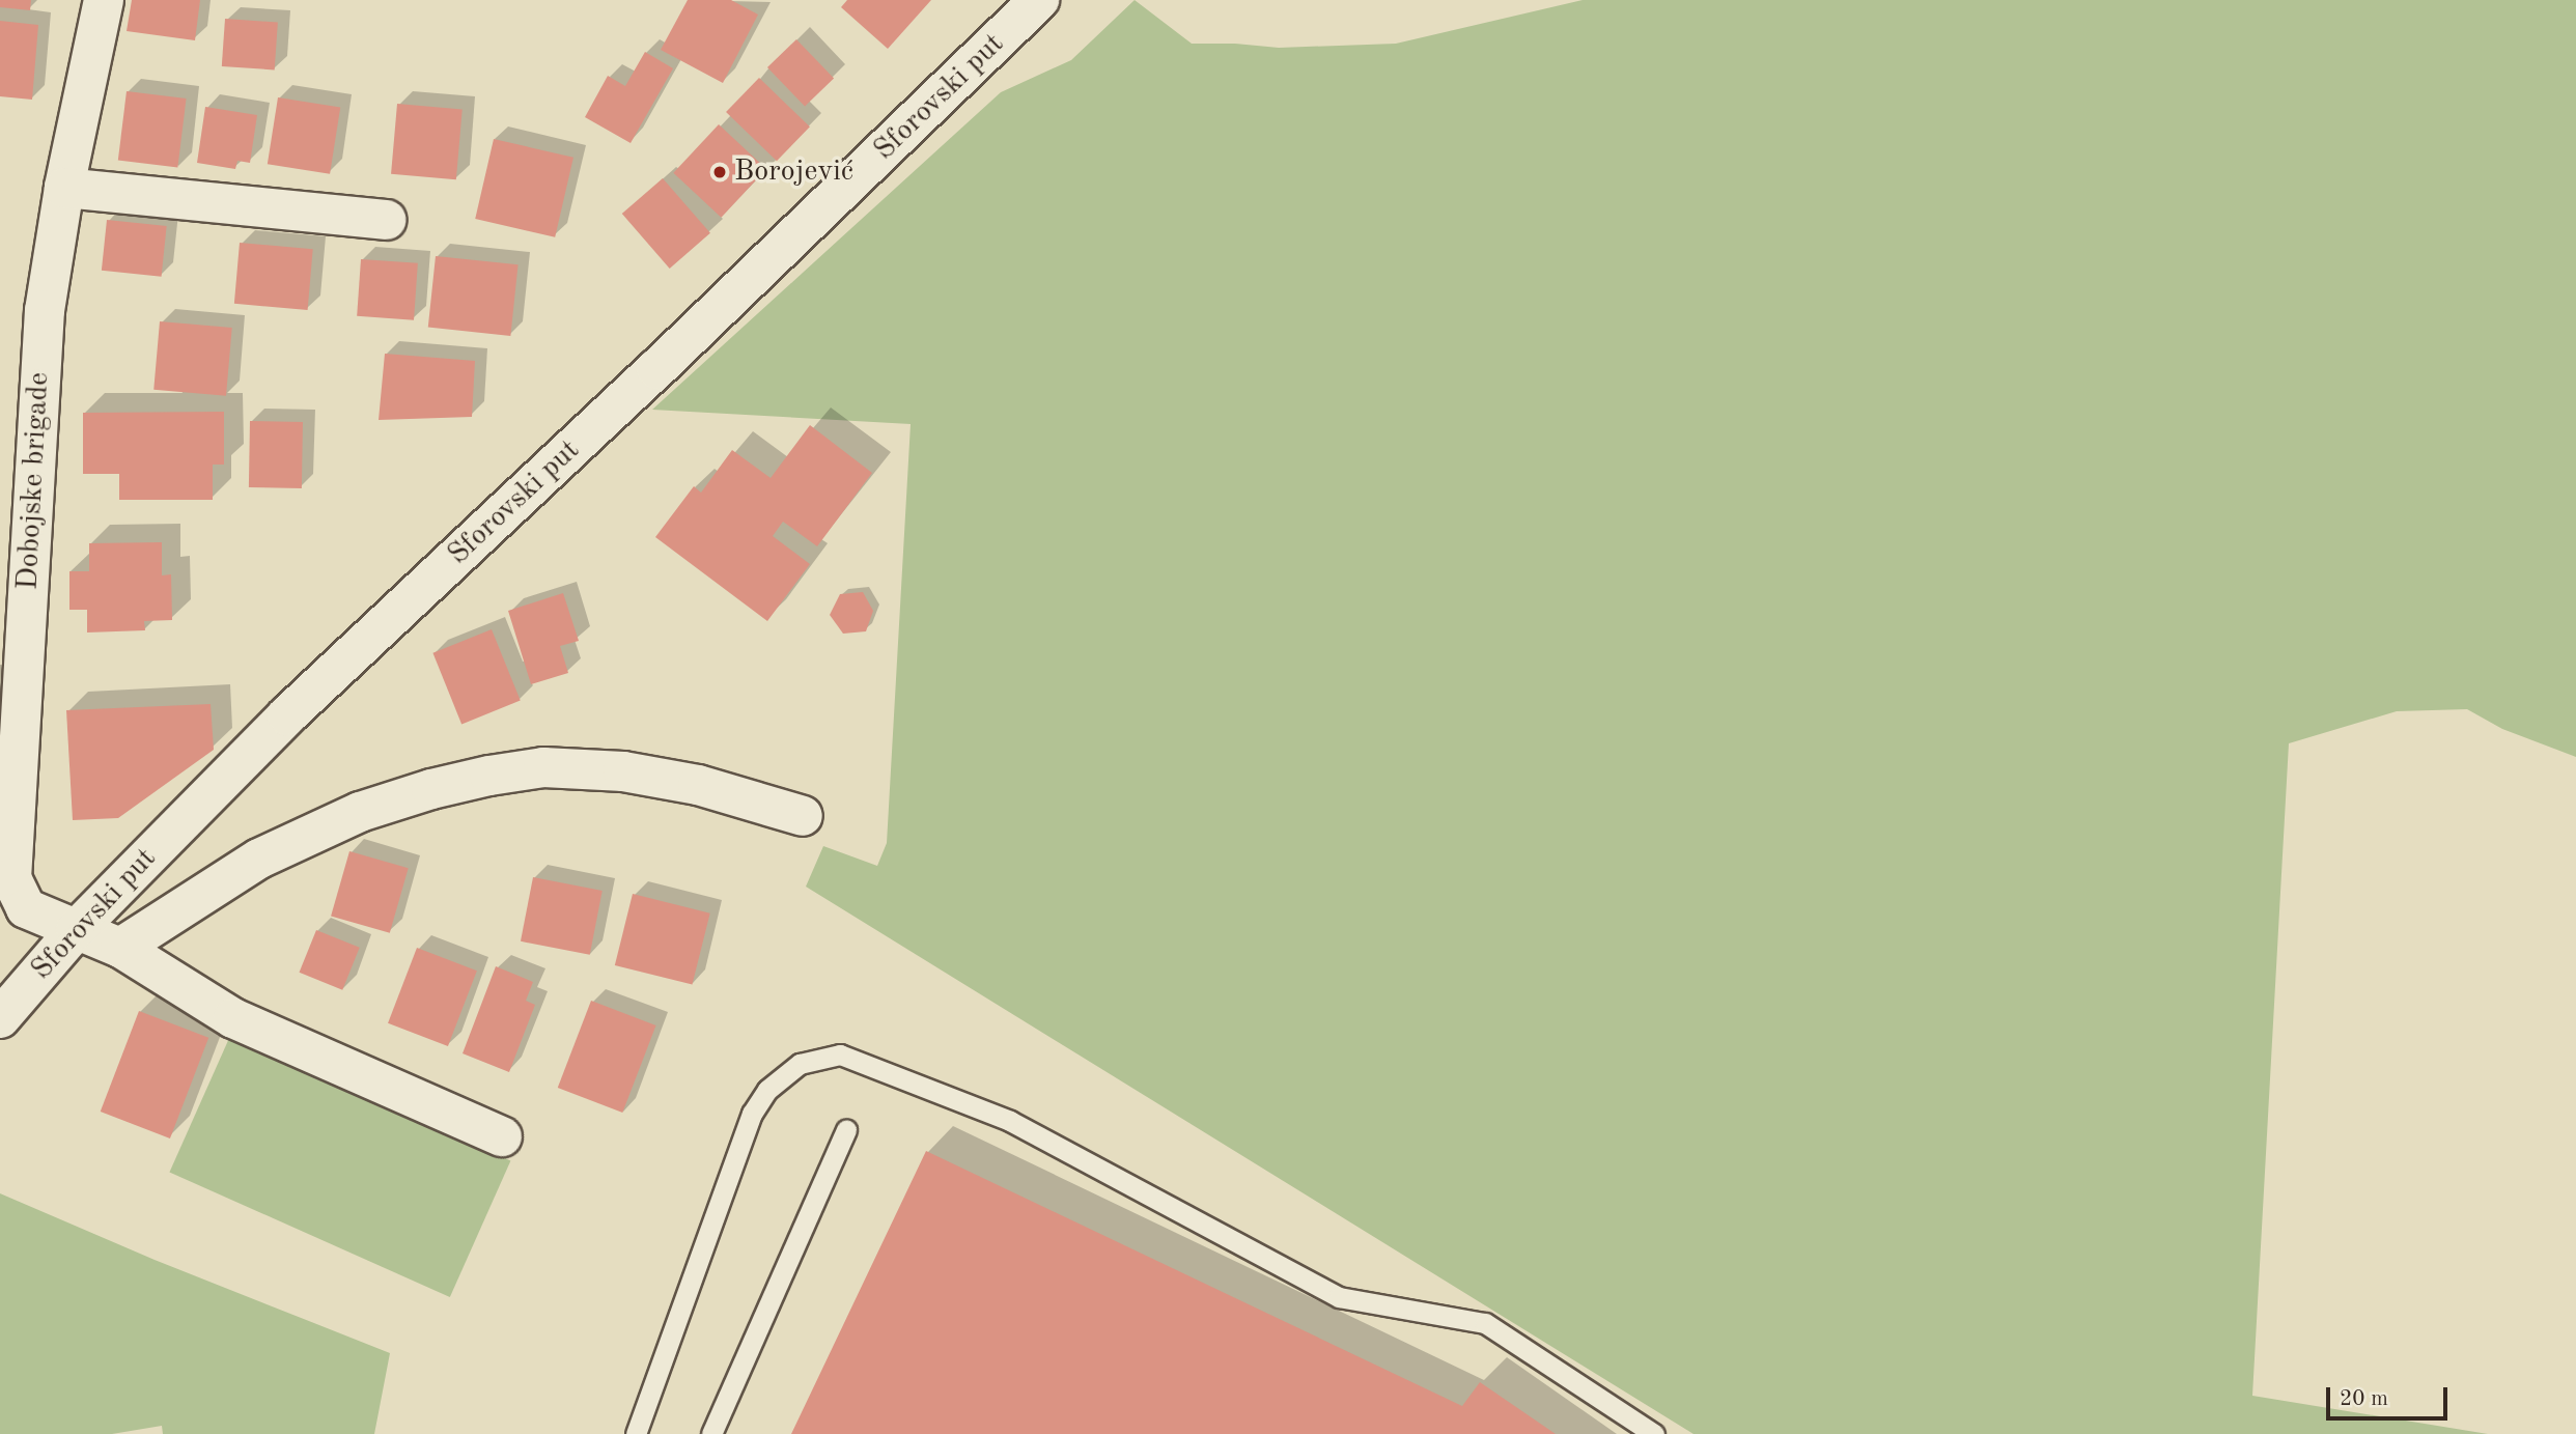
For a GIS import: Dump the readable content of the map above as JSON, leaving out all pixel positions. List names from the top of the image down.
{
  "streets": {
    "street": ["Sforovski put", "Dobojske brigade"]
  },
  "crossings": [
    ["Sforovski put", "Dobojske brigade"]
  ],
  "places": ["Borojević"],
  "scale_bar": "20 m"
}
